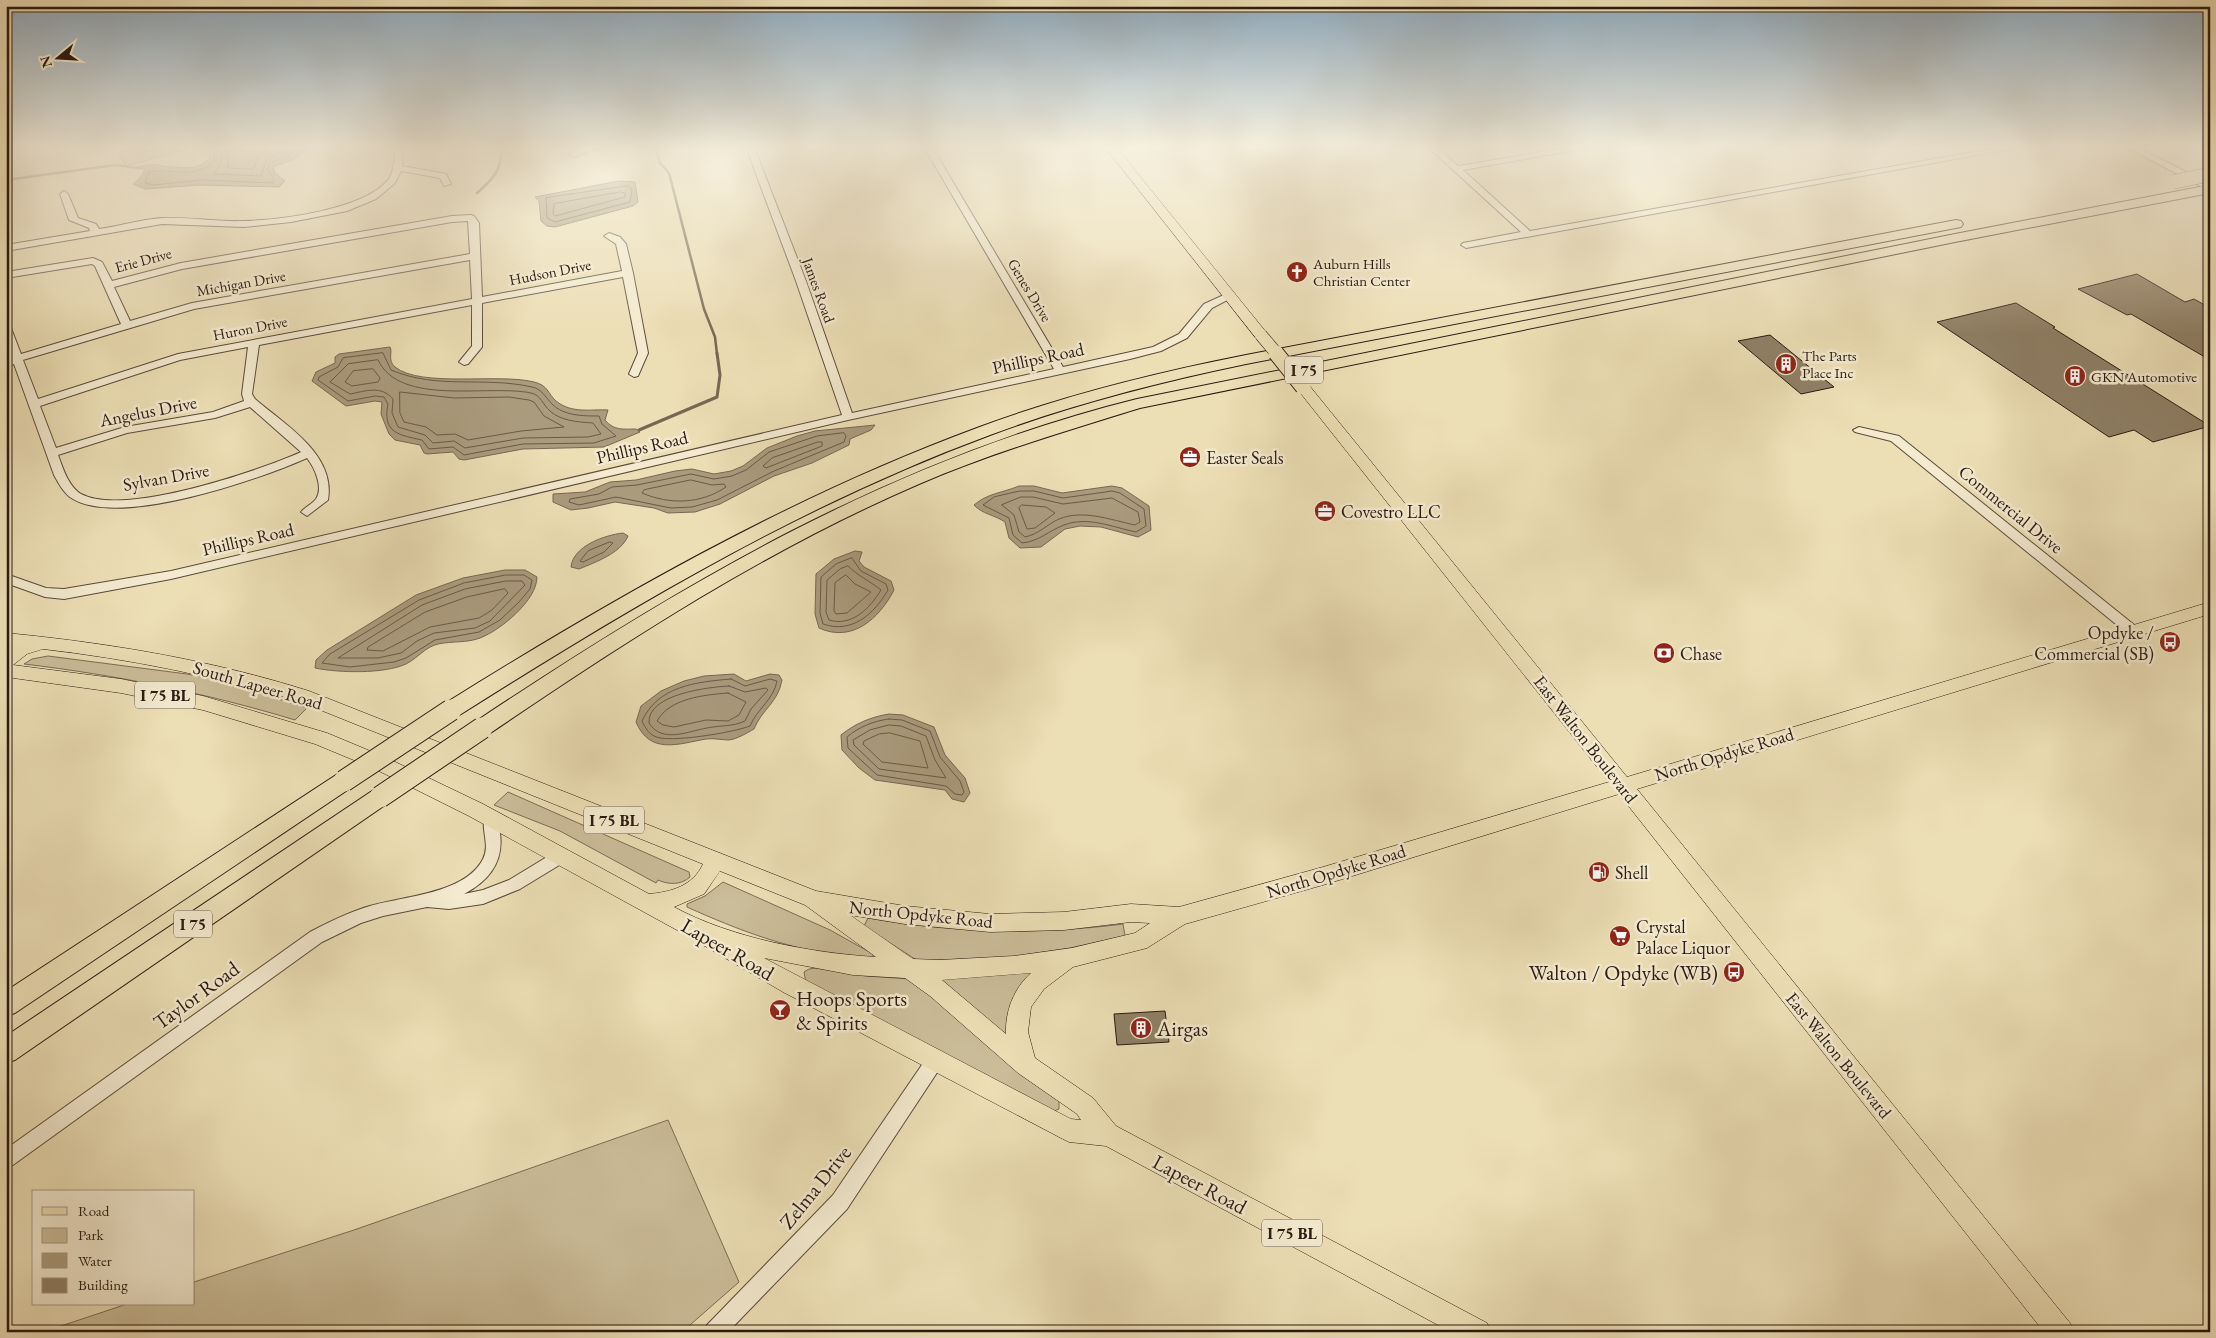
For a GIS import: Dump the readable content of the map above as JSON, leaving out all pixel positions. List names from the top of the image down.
{
  "streets": {
    "highway": ["I 75"],
    "main road": [
      "South Lapeer Road",
      "I 75 BL",
      "East Walton Boulevard",
      "North Opdyke Road",
      "Lapeer Road"
    ],
    "street": [
      "Erie Drive",
      "Hudson Drive",
      "Michigan Drive",
      "James Road",
      "Genes Drive",
      "Huron Drive",
      "Phillips Road",
      "Angelus Drive",
      "Sylvan Drive",
      "Commercial Drive",
      "Taylor Road",
      "Zelma Drive"
    ]
  },
  "crossings": [
    ["Erie Drive", "Michigan Drive"],
    ["Hudson Drive", "Huron Drive"],
    ["Michigan Drive", "Sylvan Drive"],
    ["James Road", "Phillips Road"],
    ["Genes Drive", "Phillips Road"],
    ["Huron Drive", "Sylvan Drive"],
    ["Phillips Road", "East Walton Boulevard"],
    ["Angelus Drive", "Sylvan Drive"],
    ["Commercial Drive", "North Opdyke Road"],
    ["South Lapeer Road", "Lapeer Road"],
    ["East Walton Boulevard", "North Opdyke Road"],
    ["North Opdyke Road", "Lapeer Road"],
    ["Lapeer Road", "Taylor Road"],
    ["Lapeer Road", "Zelma Drive"]
  ],
  "places": {
    "church": ["Auburn Hills Christian Center"],
    "building": ["The Parts Place Inc", "GKN Automotive", "Airgas"],
    "office": ["Easter Seals", "Covestro LLC"],
    "bus stop": ["Opdyke / Commercial (SB)", "Walton / Opdyke (WB)"],
    "bank": ["Chase"],
    "fuel station": ["Shell"],
    "supermarket": ["Crystal Palace Liquor"],
    "bar": ["Hoops Sports & Spirits"]
  },
  "legend": [
    "Road",
    "Park",
    "Water",
    "Building"
  ],
  "north": "left"
}
